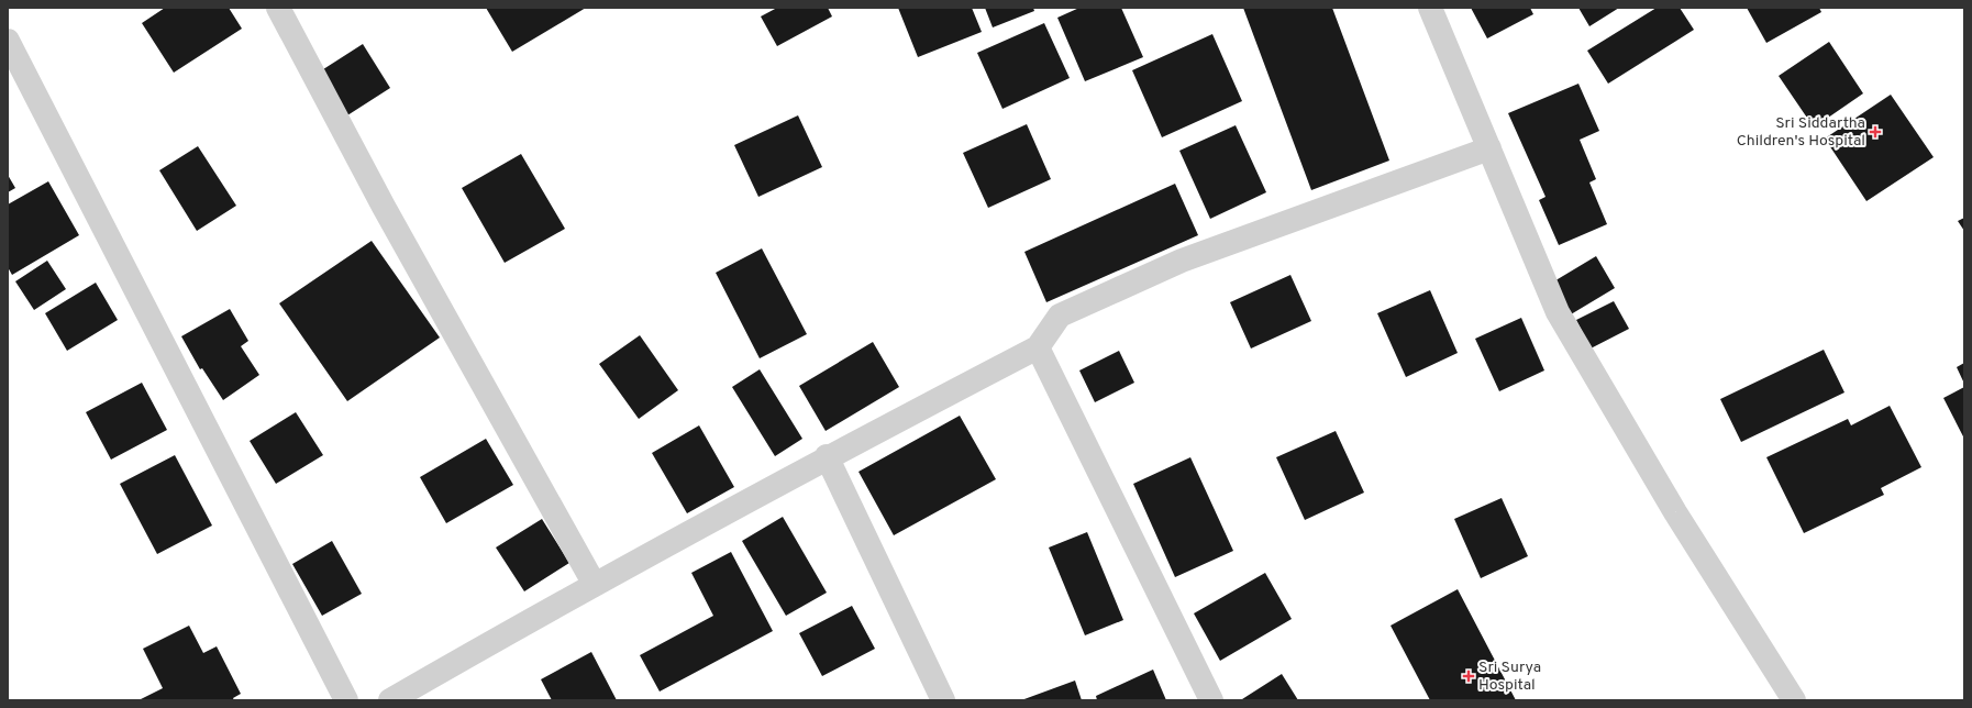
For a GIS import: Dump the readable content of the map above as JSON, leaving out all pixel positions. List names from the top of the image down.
{
  "places": {
    "health": ["Sri Siddartha Children's Hospital", "Sri Surya Hospital"]
  }
}
